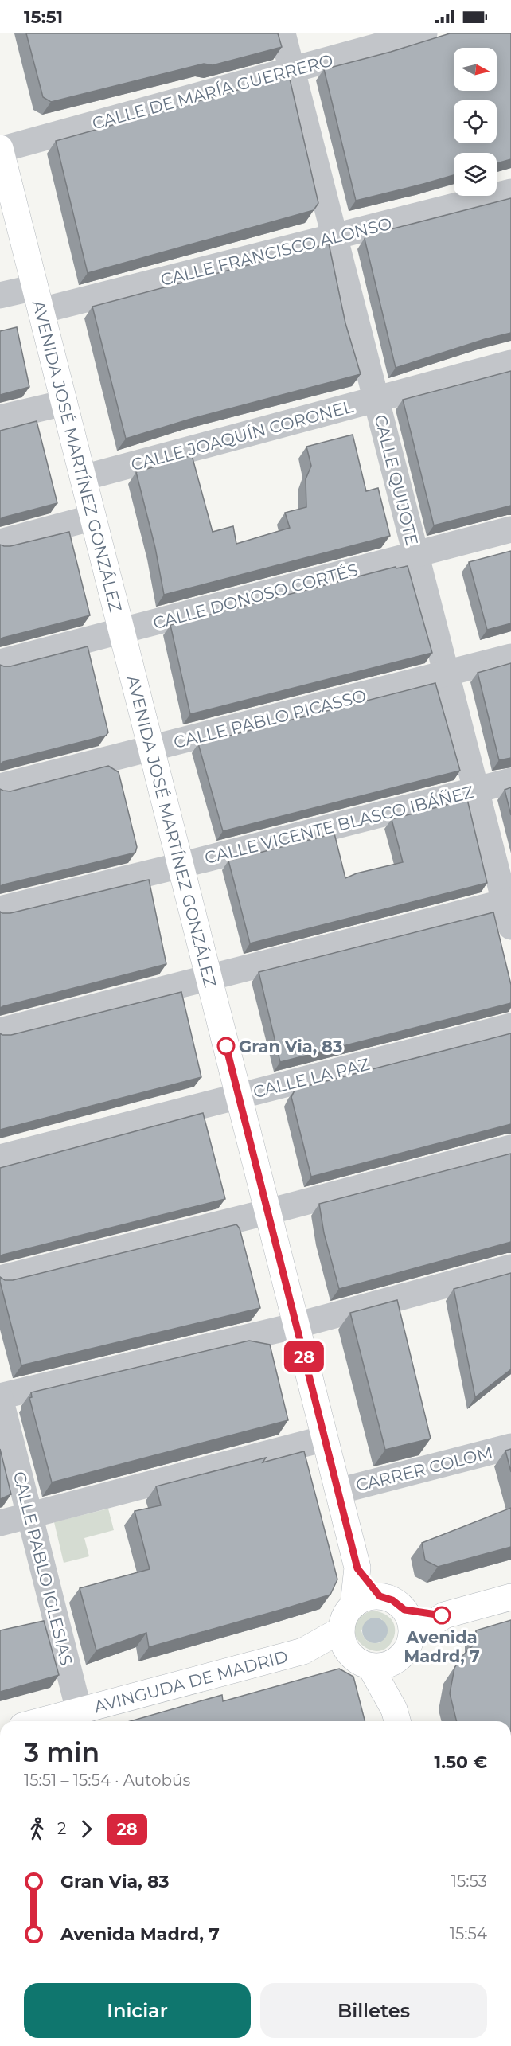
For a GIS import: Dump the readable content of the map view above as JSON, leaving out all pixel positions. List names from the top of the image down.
{
  "streets": {
    "street": [
      "CALLE DE MARÍA GUERRERO",
      "CALLE FRANCISCO ALONSO",
      "CALLE JOAQUÍN CORONEL",
      "AVENIDA JOSÉ MARTÍNEZ GONZÁLEZ",
      "CALLE QUIJOTE",
      "CALLE DONOSO CORTÉS",
      "CALLE PABLO PICASSO",
      "CALLE VICENTE BLASCO IBÁÑEZ",
      "CALLE LA PAZ",
      "CARRER COLOM",
      "CALLE PABLO IGLESIAS",
      "AVINGUDA DE MADRID"
    ]
  },
  "crossings": [
    ["CALLE DE MARÍA GUERRERO", "AVENIDA JOSÉ MARTÍNEZ GONZÁLEZ"],
    ["CALLE DE MARÍA GUERRERO", "CALLE QUIJOTE"],
    ["CALLE FRANCISCO ALONSO", "AVENIDA JOSÉ MARTÍNEZ GONZÁLEZ"],
    ["CALLE FRANCISCO ALONSO", "CALLE QUIJOTE"],
    ["CALLE JOAQUÍN CORONEL", "AVENIDA JOSÉ MARTÍNEZ GONZÁLEZ"],
    ["CALLE JOAQUÍN CORONEL", "CALLE QUIJOTE"],
    ["AVENIDA JOSÉ MARTÍNEZ GONZÁLEZ", "CALLE DONOSO CORTÉS"],
    ["AVENIDA JOSÉ MARTÍNEZ GONZÁLEZ", "CALLE PABLO PICASSO"],
    ["AVENIDA JOSÉ MARTÍNEZ GONZÁLEZ", "CALLE VICENTE BLASCO IBÁÑEZ"],
    ["AVENIDA JOSÉ MARTÍNEZ GONZÁLEZ", "CALLE LA PAZ"],
    ["AVENIDA JOSÉ MARTÍNEZ GONZÁLEZ", "CARRER COLOM"],
    ["CALLE QUIJOTE", "CALLE DONOSO CORTÉS"],
    ["CALLE QUIJOTE", "CALLE PABLO PICASSO"],
    ["CALLE QUIJOTE", "CALLE VICENTE BLASCO IBÁÑEZ"],
    ["CALLE PABLO IGLESIAS", "AVINGUDA DE MADRID"]
  ],
  "places": ["Gran Via, 83", "Avenida Madrd, 7"],
  "lines": ["bus line 28"],
  "north": "right",
  "page": {
    "status": "15:51",
    "on_map": "28",
    "heading": ["3 min", "15:51 – 15:54 · Autobús", "1.50 €"],
    "legs": ["2", "28"],
    "list": [
      {
        "name": "Gran Via, 83",
        "value": "15:53"
      },
      {
        "name": "Avenida Madrd, 7",
        "value": "15:54"
      }
    ],
    "buttons": ["Iniciar", "Billetes"]
  }
}
